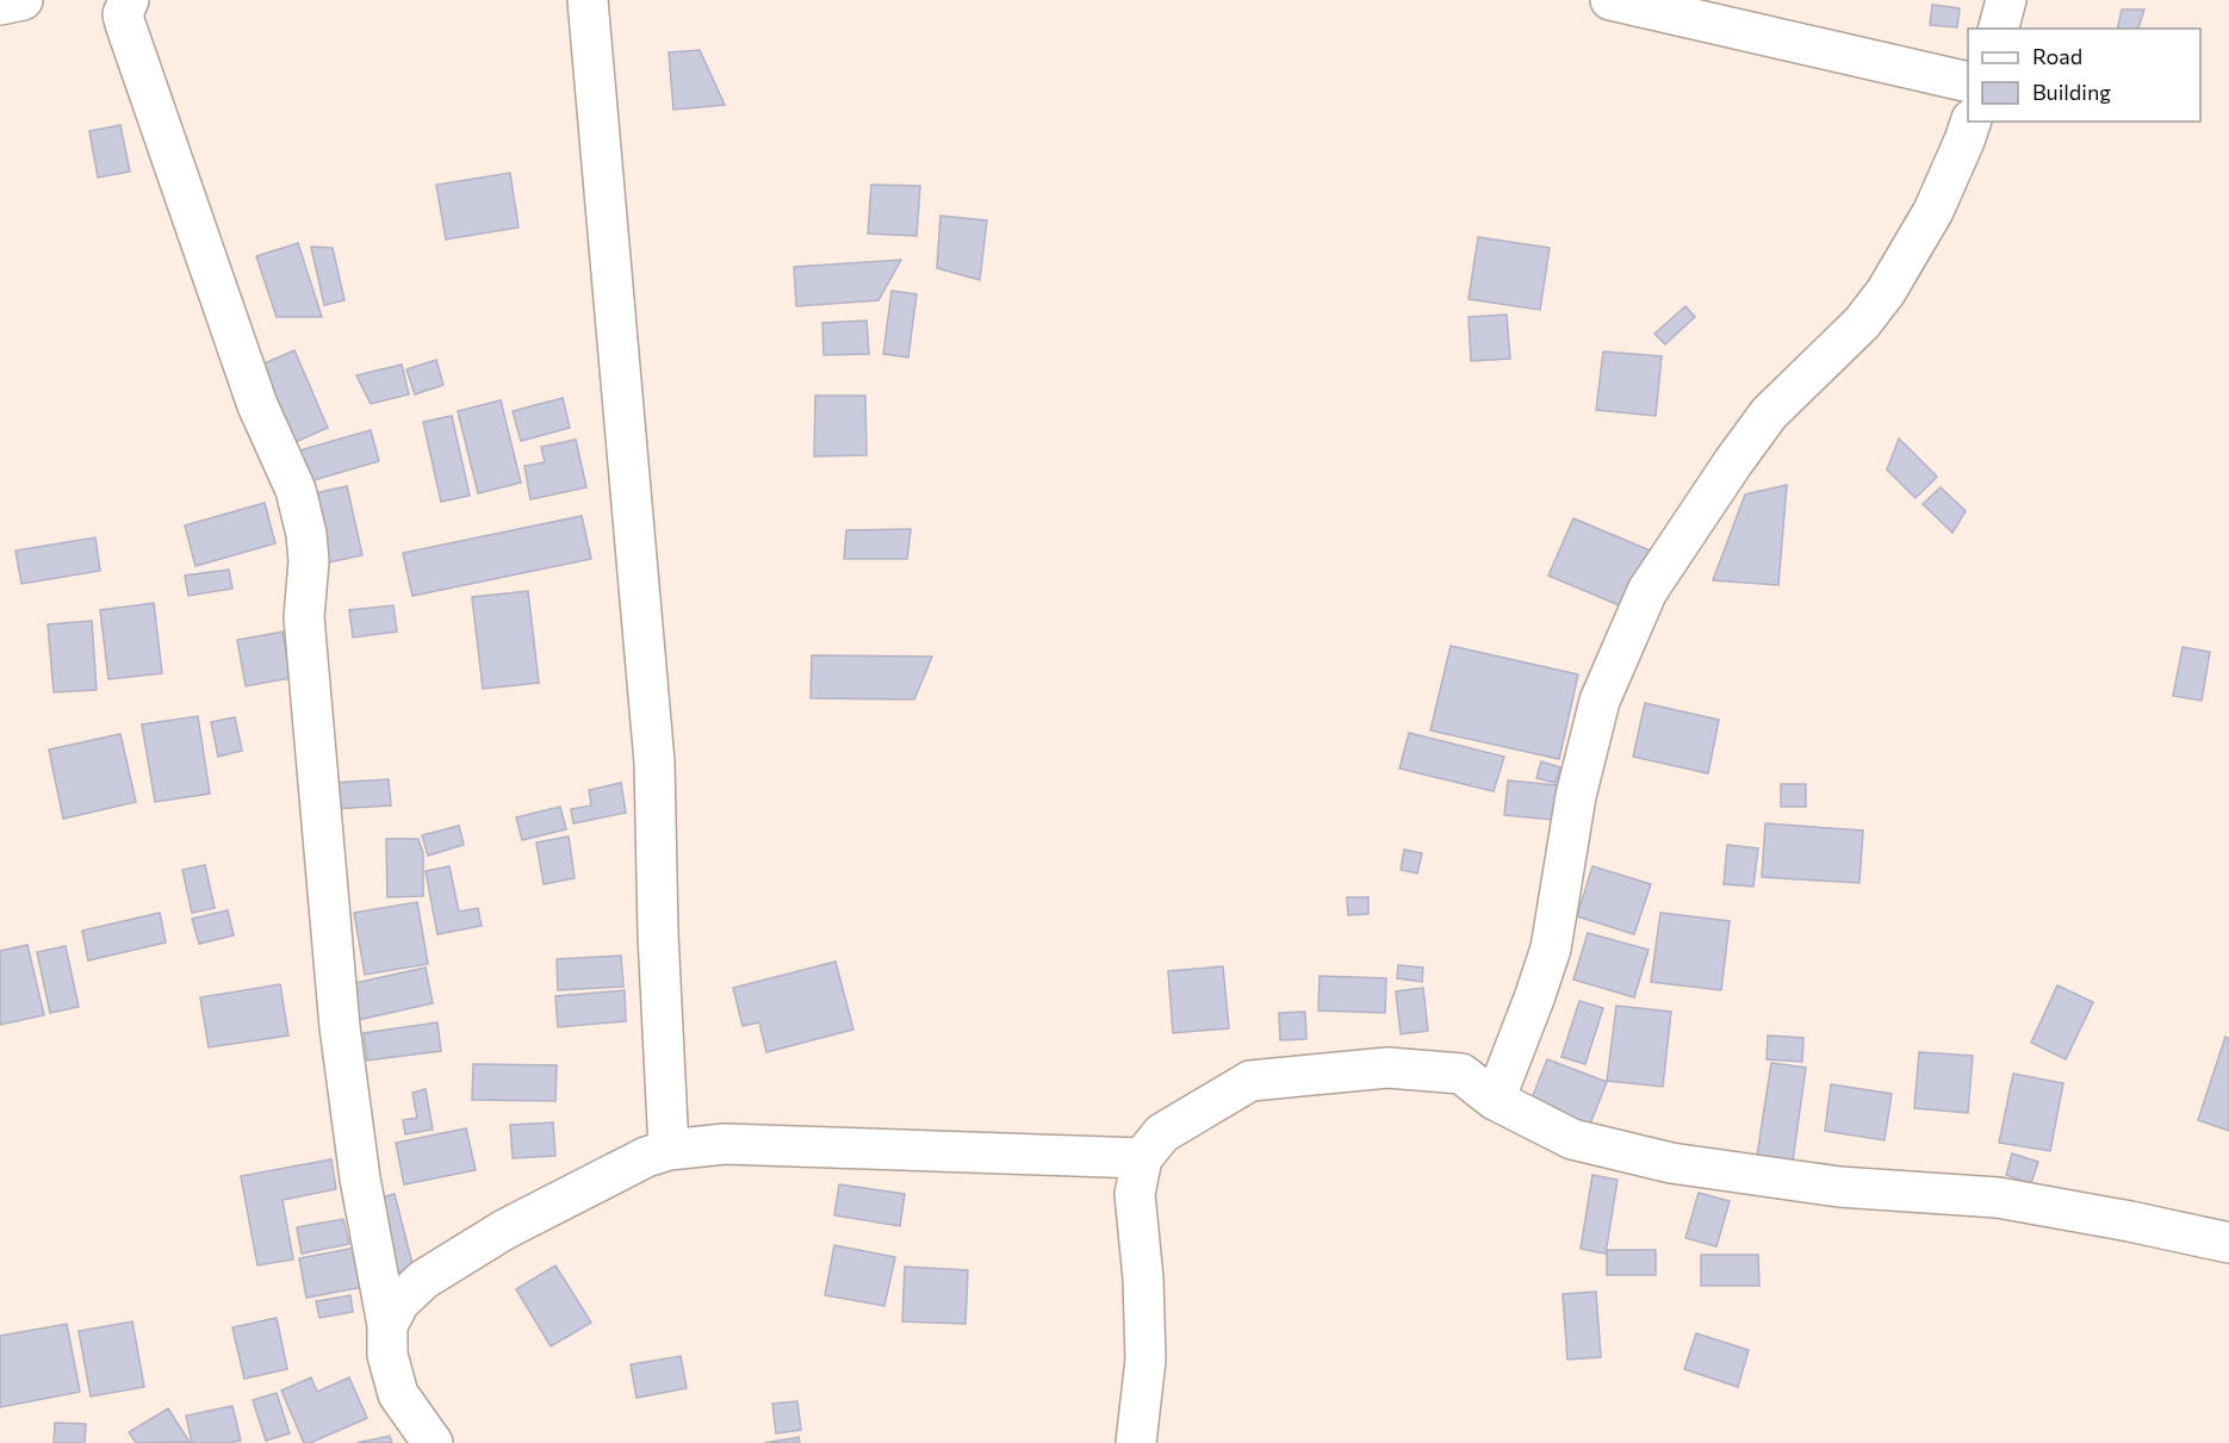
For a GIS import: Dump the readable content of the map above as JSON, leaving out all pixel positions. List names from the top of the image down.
{
  "legend": ["Road", "Building"]
}
